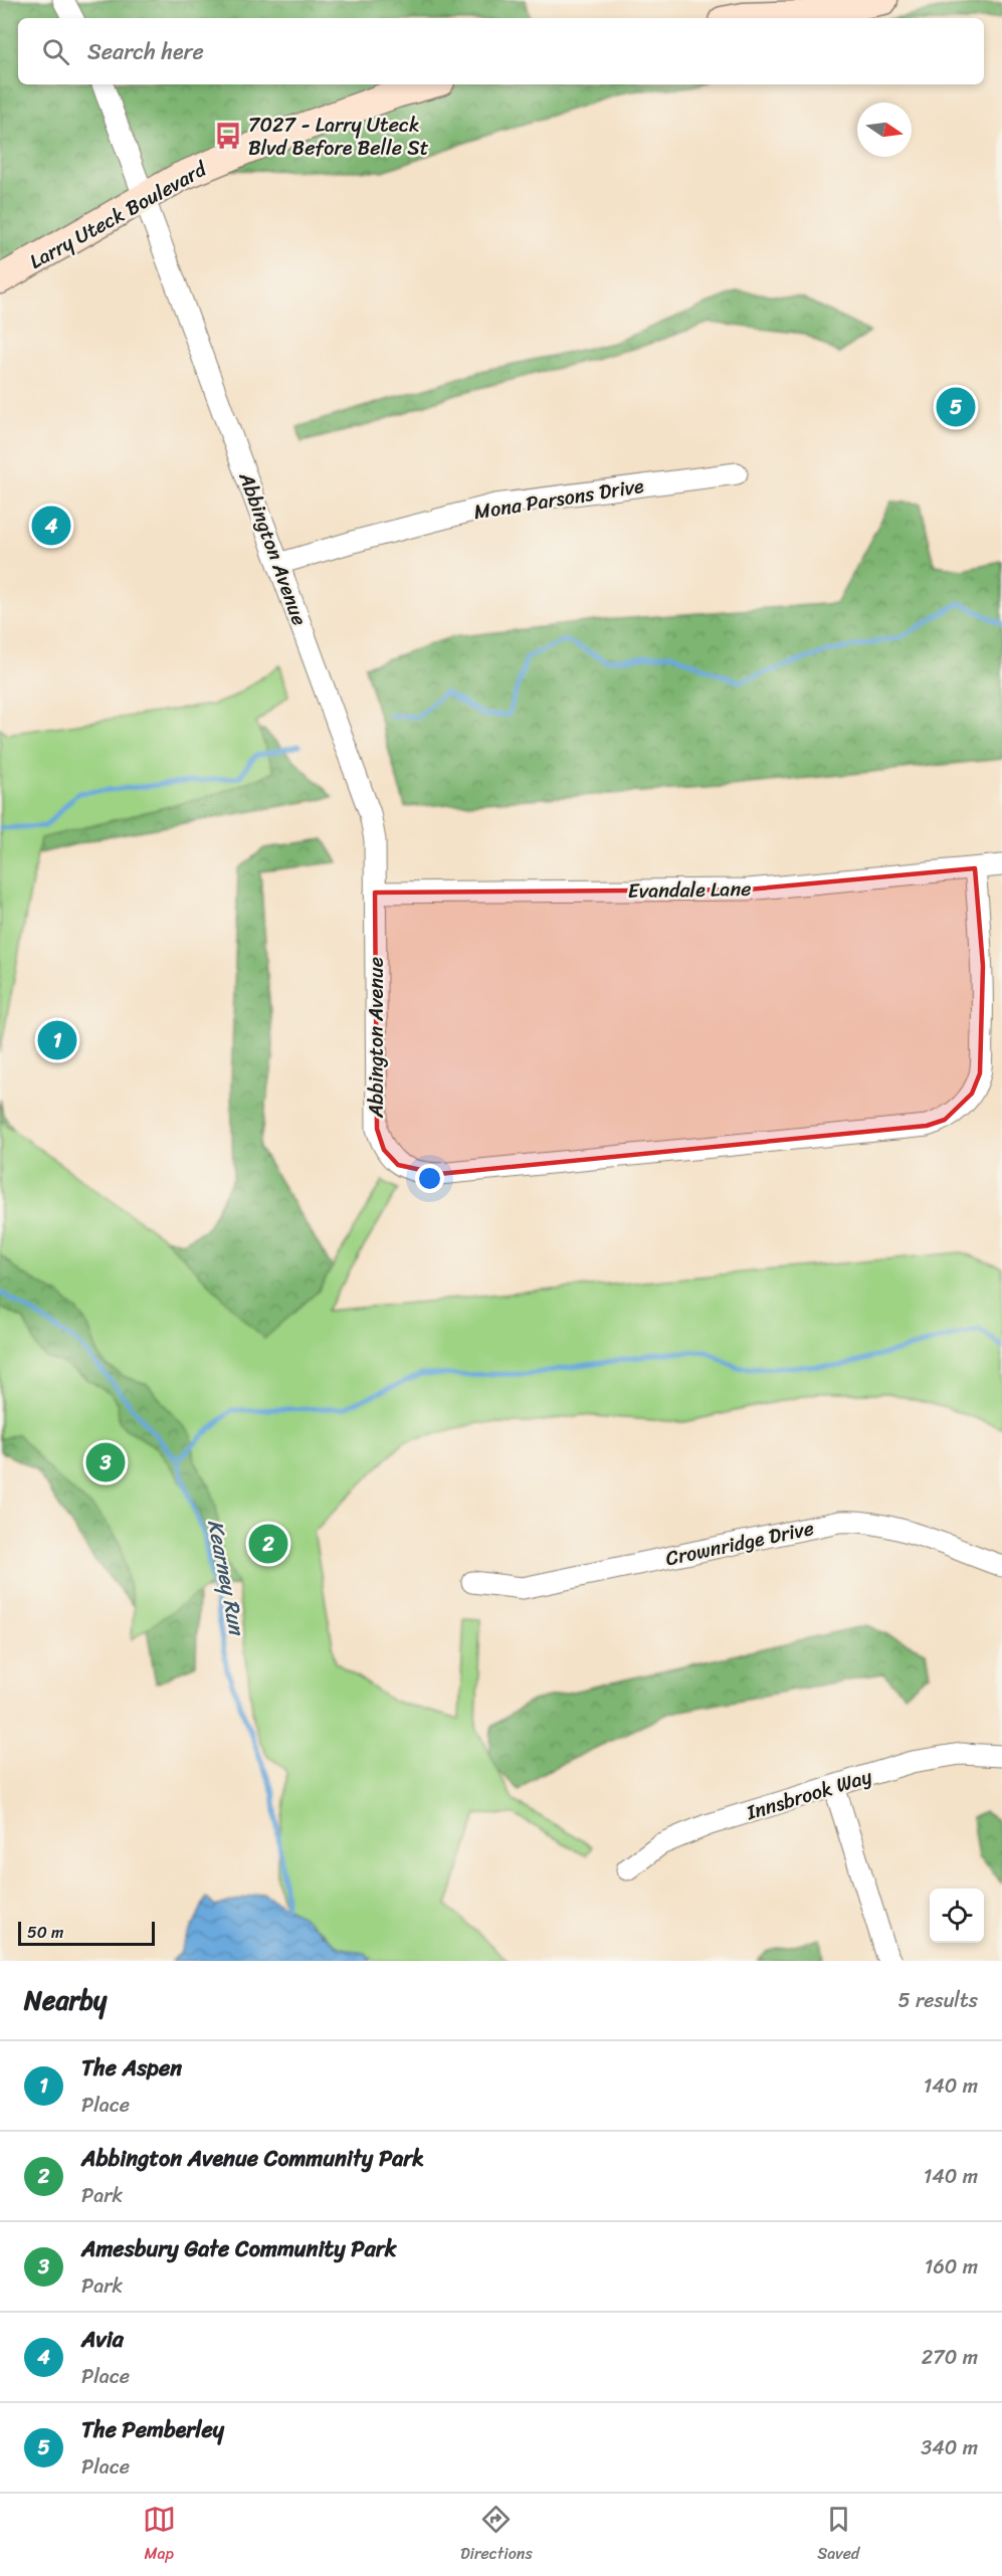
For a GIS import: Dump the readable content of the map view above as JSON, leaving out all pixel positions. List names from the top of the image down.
{
  "streets": {
    "main road": ["Larry Uteck Boulevard"],
    "street": [
      "Mona Parsons Drive",
      "Abbington Avenue",
      "Evandale Lane",
      "Crownridge Drive",
      "Innsbrook Way"
    ]
  },
  "crossings": [
    ["Larry Uteck Boulevard", "Abbington Avenue"],
    ["Mona Parsons Drive", "Abbington Avenue"],
    ["Abbington Avenue", "Evandale Lane"]
  ],
  "water": ["Kearney Run"],
  "places": {
    "bus stop": ["7027 - Larry Uteck Blvd Before Belle St"]
  },
  "scale_bar": "50 m",
  "north": "right",
  "page": {
    "search": "Search here",
    "pins": [
      "5",
      "4",
      "1",
      "3",
      "2"
    ],
    "scale": "50 m",
    "heading": ["Nearby", "5 results"],
    "list": [
      {
        "mark": "1",
        "name": "The Aspen",
        "note": "Place",
        "value": "140 m"
      },
      {
        "mark": "2",
        "name": "Abbington Avenue Community Park",
        "note": "Park",
        "value": "140 m"
      },
      {
        "mark": "3",
        "name": "Amesbury Gate Community Park",
        "note": "Park",
        "value": "160 m"
      },
      {
        "mark": "4",
        "name": "Avia",
        "note": "Place",
        "value": "270 m"
      },
      {
        "mark": "5",
        "name": "The Pemberley",
        "note": "Place",
        "value": "340 m"
      }
    ],
    "nav": ["Map", "Directions", "Saved"]
  }
}
